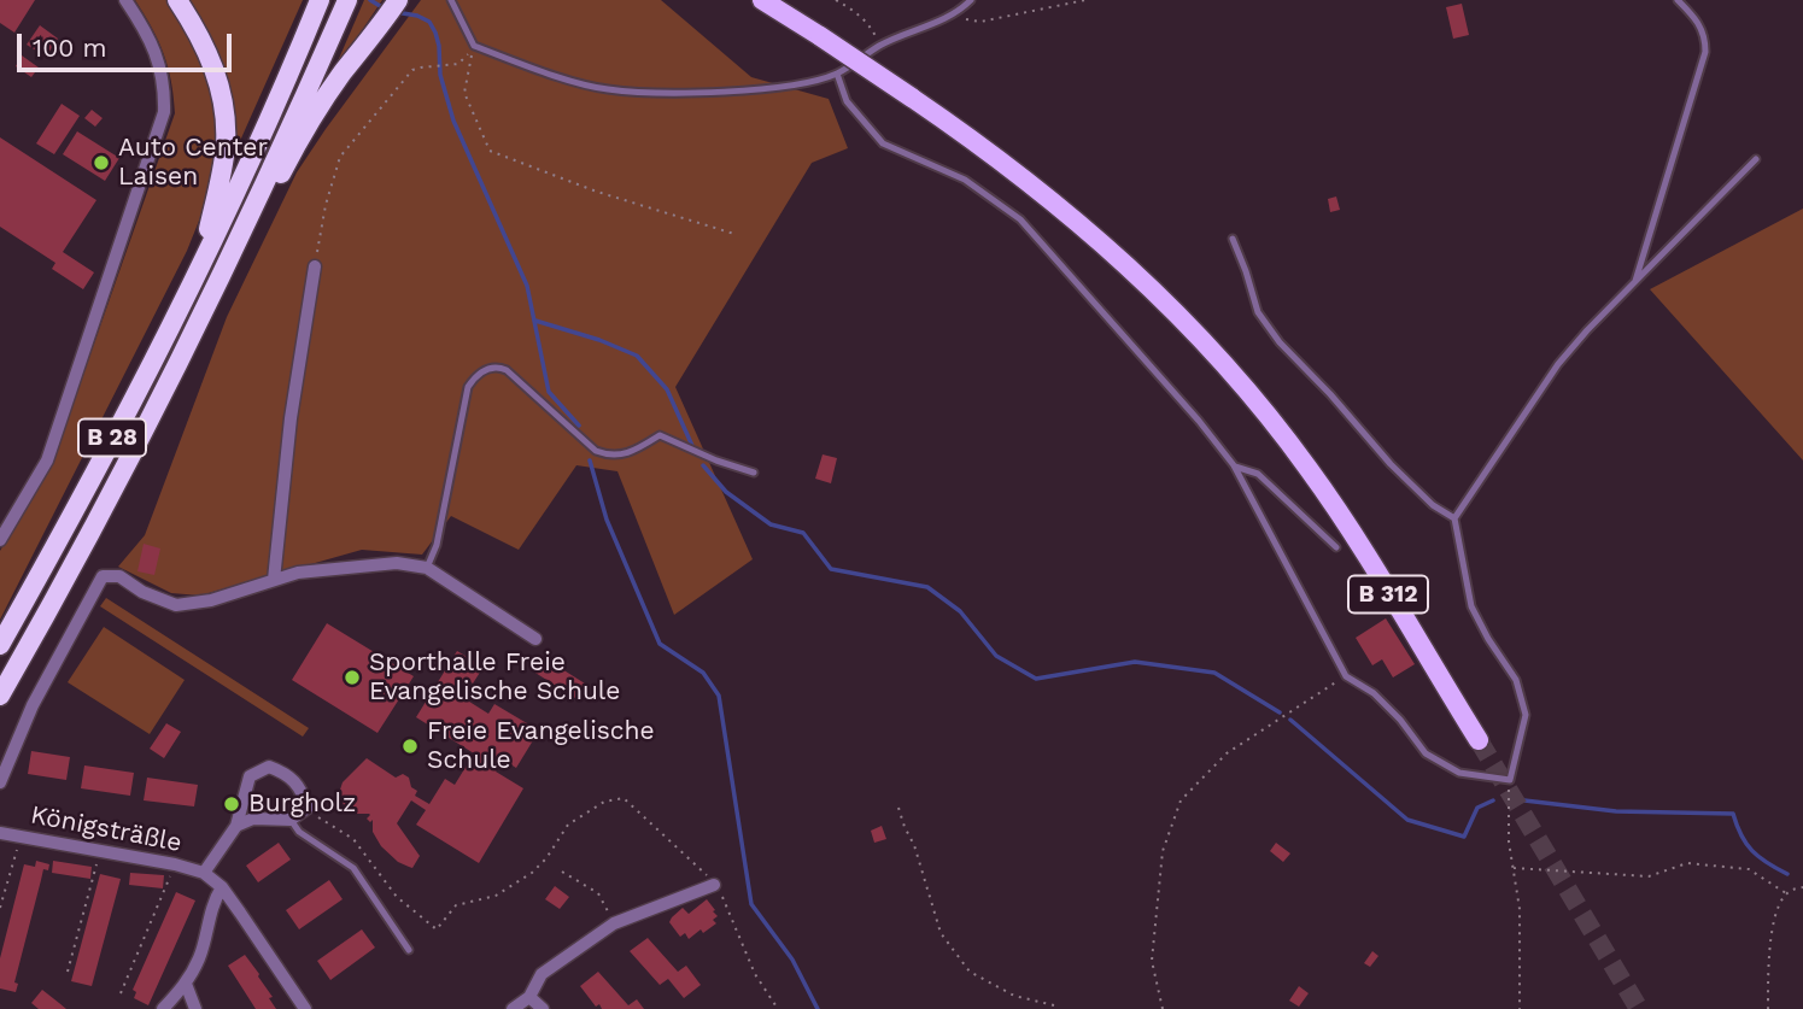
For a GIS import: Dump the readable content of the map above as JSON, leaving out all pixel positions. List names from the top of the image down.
{
  "streets": {
    "highway": ["B 28"],
    "main road": ["B 312"],
    "street": ["Königsträßle"]
  },
  "places": [
    "Auto Center Laisen",
    "Sporthalle Freie Evangelische Schule",
    "Freie Evangelische Schule",
    "Burgholz"
  ],
  "scale_bar": "100 m"
}
